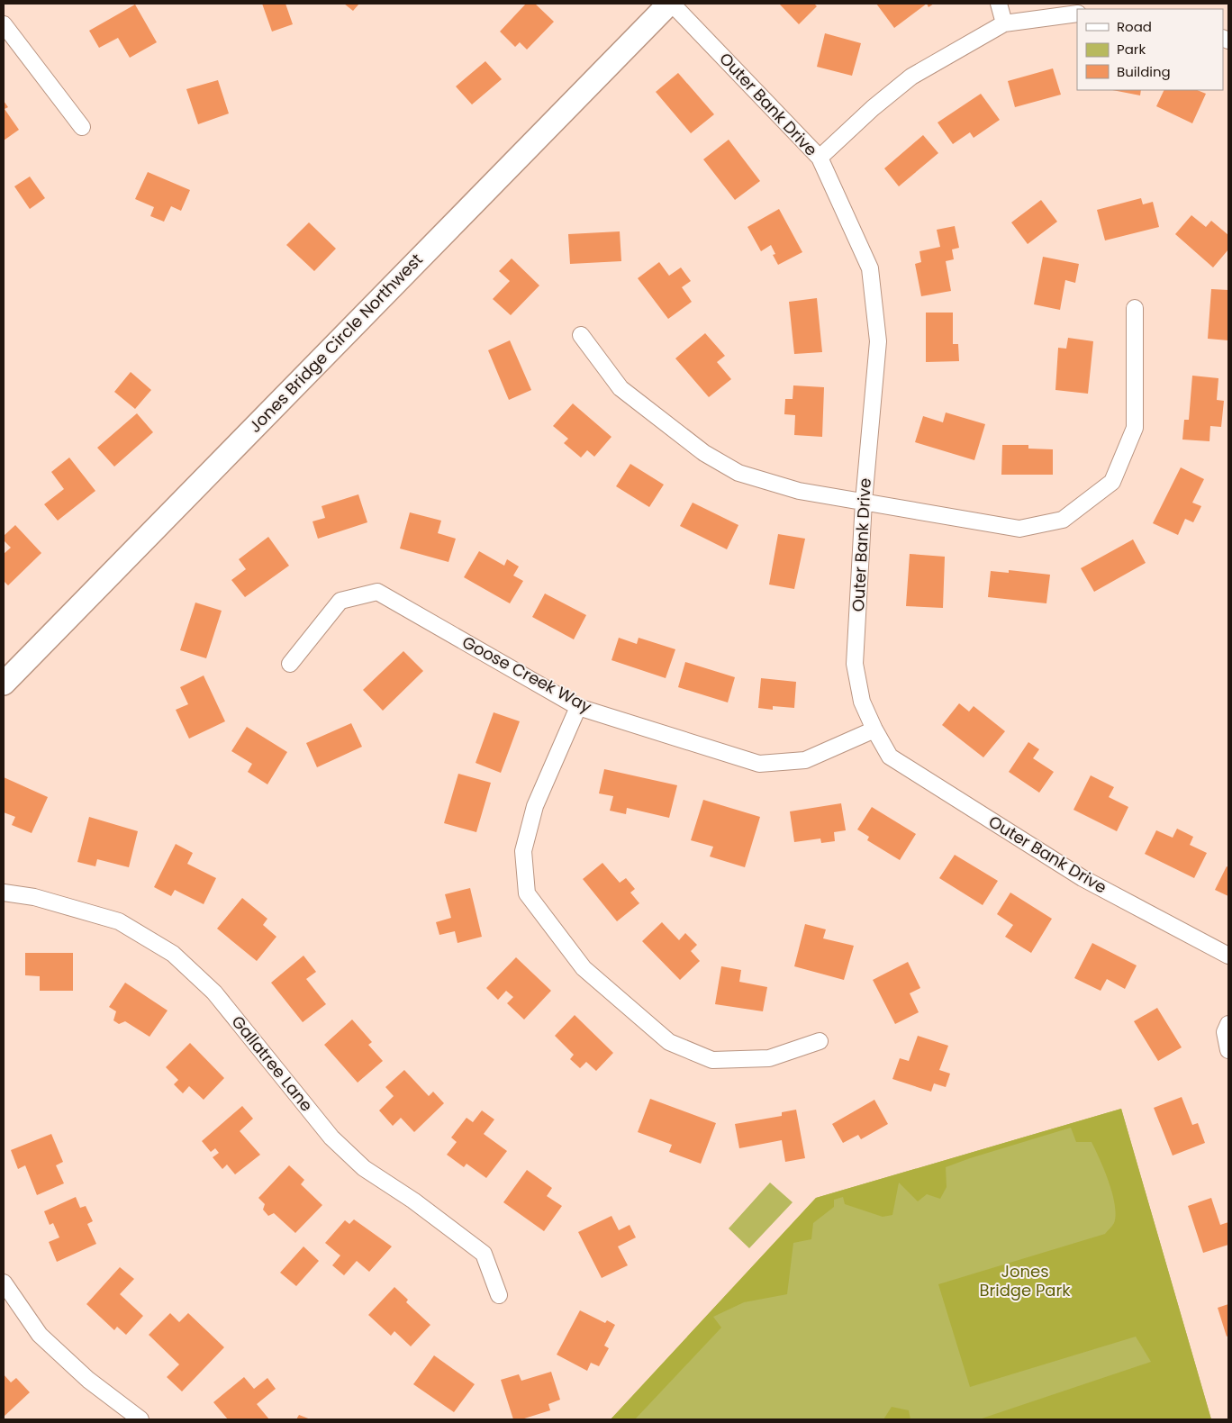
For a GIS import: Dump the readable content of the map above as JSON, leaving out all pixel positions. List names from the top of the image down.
{
  "streets": {
    "street": [
      "Outer Bank Drive",
      "Jones Bridge Circle Northwest",
      "Goose Creek Way",
      "Gallatree Lane"
    ]
  },
  "crossings": [
    ["Outer Bank Drive", "Jones Bridge Circle Northwest"],
    ["Outer Bank Drive", "Goose Creek Way"]
  ],
  "parks": ["Jones Bridge Park"],
  "legend": ["Road", "Park", "Building"]
}
